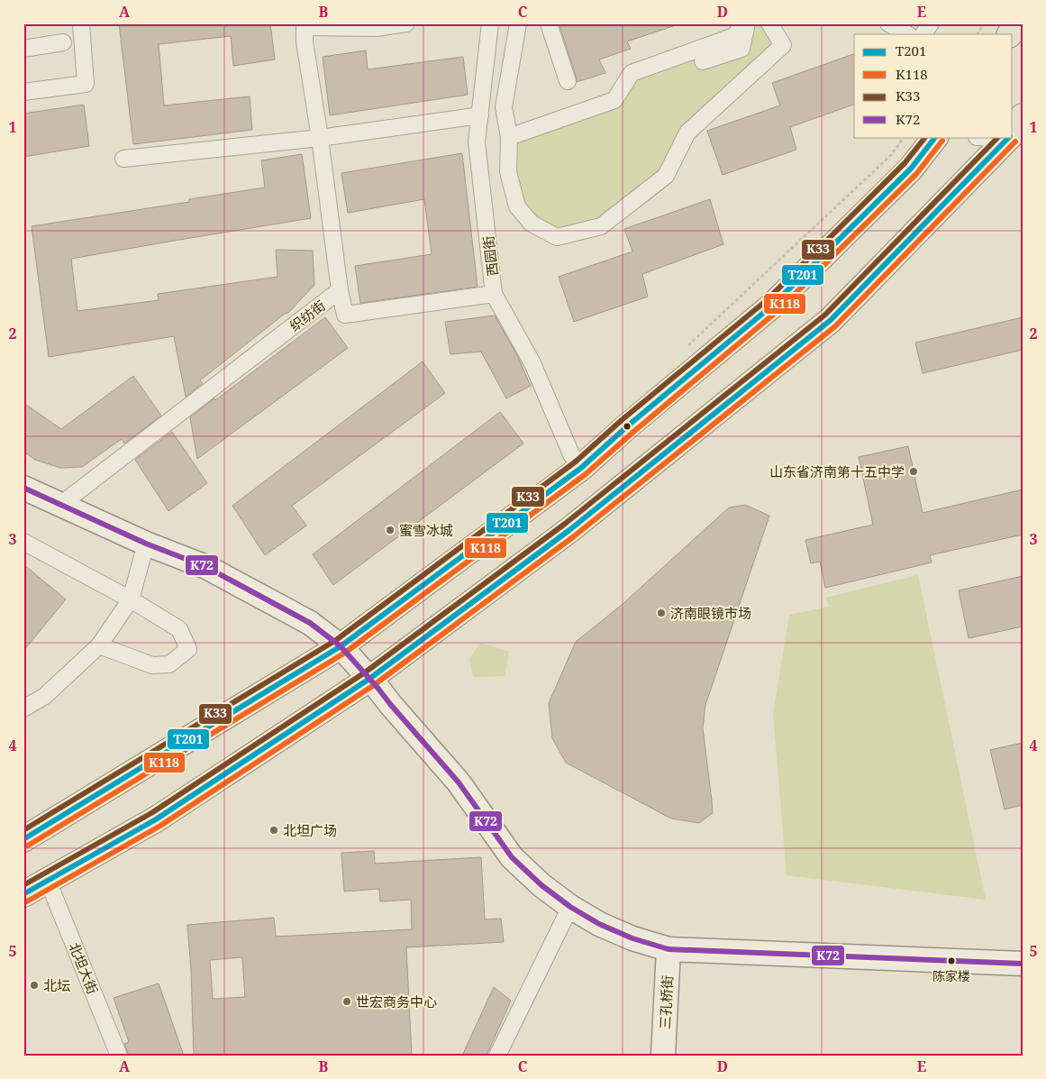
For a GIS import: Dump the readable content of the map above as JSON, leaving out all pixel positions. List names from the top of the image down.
{
  "streets": {
    "main road": ["三孔桥街"],
    "street": ["西园街", "织纺街", "北坦大街"]
  },
  "places": [
    "山东省济南第十五中学",
    "蜜雪冰城",
    "济南眼镜市场",
    "北坦广场",
    "陈家楼",
    "北坛",
    "世宏商务中心"
  ],
  "lines": [
    "transit line T201",
    "transit line K33",
    "transit line K118",
    "transit line K72"
  ],
  "legend": [
    "T201",
    "K118",
    "K33",
    "K72"
  ],
  "grid": {
    "columns": [
      "A",
      "B",
      "C",
      "D",
      "E"
    ],
    "rows": [
      "1",
      "2",
      "3",
      "4",
      "5"
    ]
  }
}
